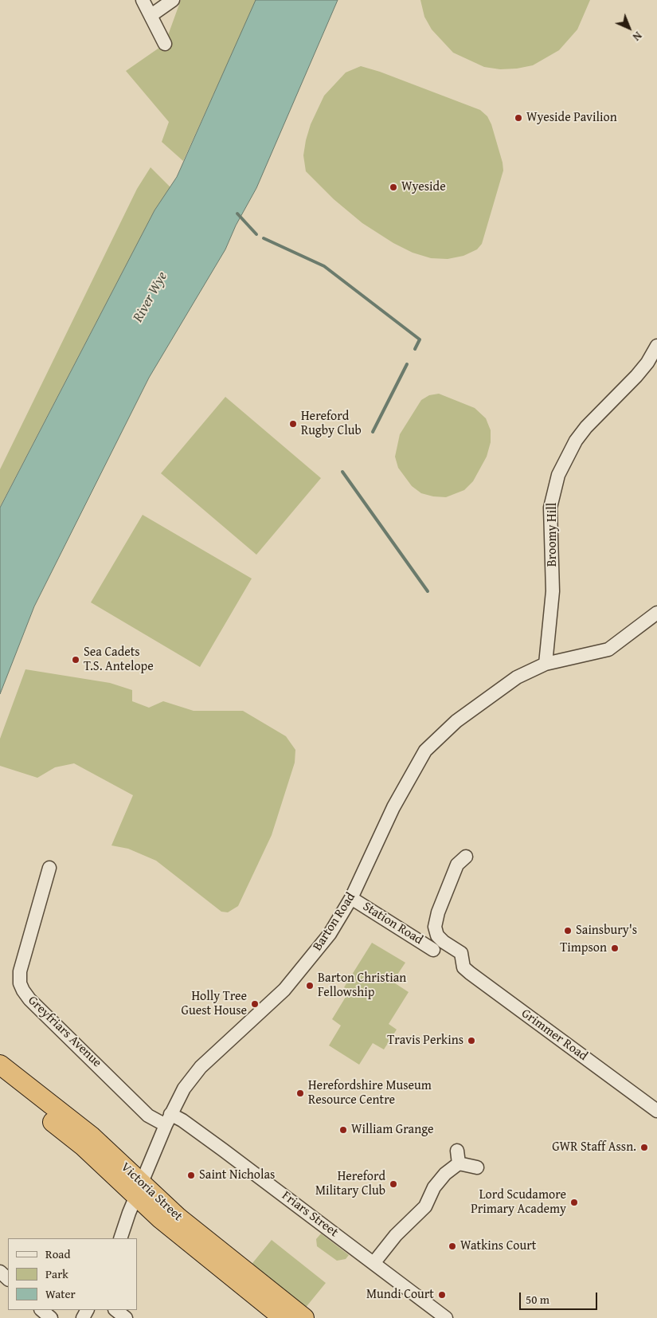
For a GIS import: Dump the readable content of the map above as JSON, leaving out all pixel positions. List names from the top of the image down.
{
  "streets": {
    "highway": ["Victoria Street"],
    "street": [
      "Broomy Hill",
      "Barton Road",
      "Station Road",
      "Greyfriars Avenue",
      "Grimmer Road",
      "Friars Street"
    ]
  },
  "crossings": [
    ["Broomy Hill", "Barton Road"],
    ["Barton Road", "Station Road"],
    ["Barton Road", "Greyfriars Avenue"],
    ["Barton Road", "Victoria Street"],
    ["Barton Road", "Friars Street"],
    ["Greyfriars Avenue", "Friars Street"]
  ],
  "water": ["River Wye"],
  "places": [
    "Wyeside Pavilion",
    "Wyeside",
    "Hereford Rugby Club",
    "Sea Cadets T.S. Antelope",
    "Sainsbury's",
    "Timpson",
    "Barton Christian Fellowship",
    "Holly Tree Guest House",
    "Travis Perkins",
    "Herefordshire Museum Resource Centre",
    "William Grange",
    "GWR Staff Assn.",
    "Saint Nicholas",
    "Hereford Military Club",
    "Lord Scudamore Primary Academy",
    "Watkins Court",
    "Mundi Court"
  ],
  "legend": ["Road", "Park", "Water"],
  "scale_bar": "50 m",
  "north": "bottom right"
}
